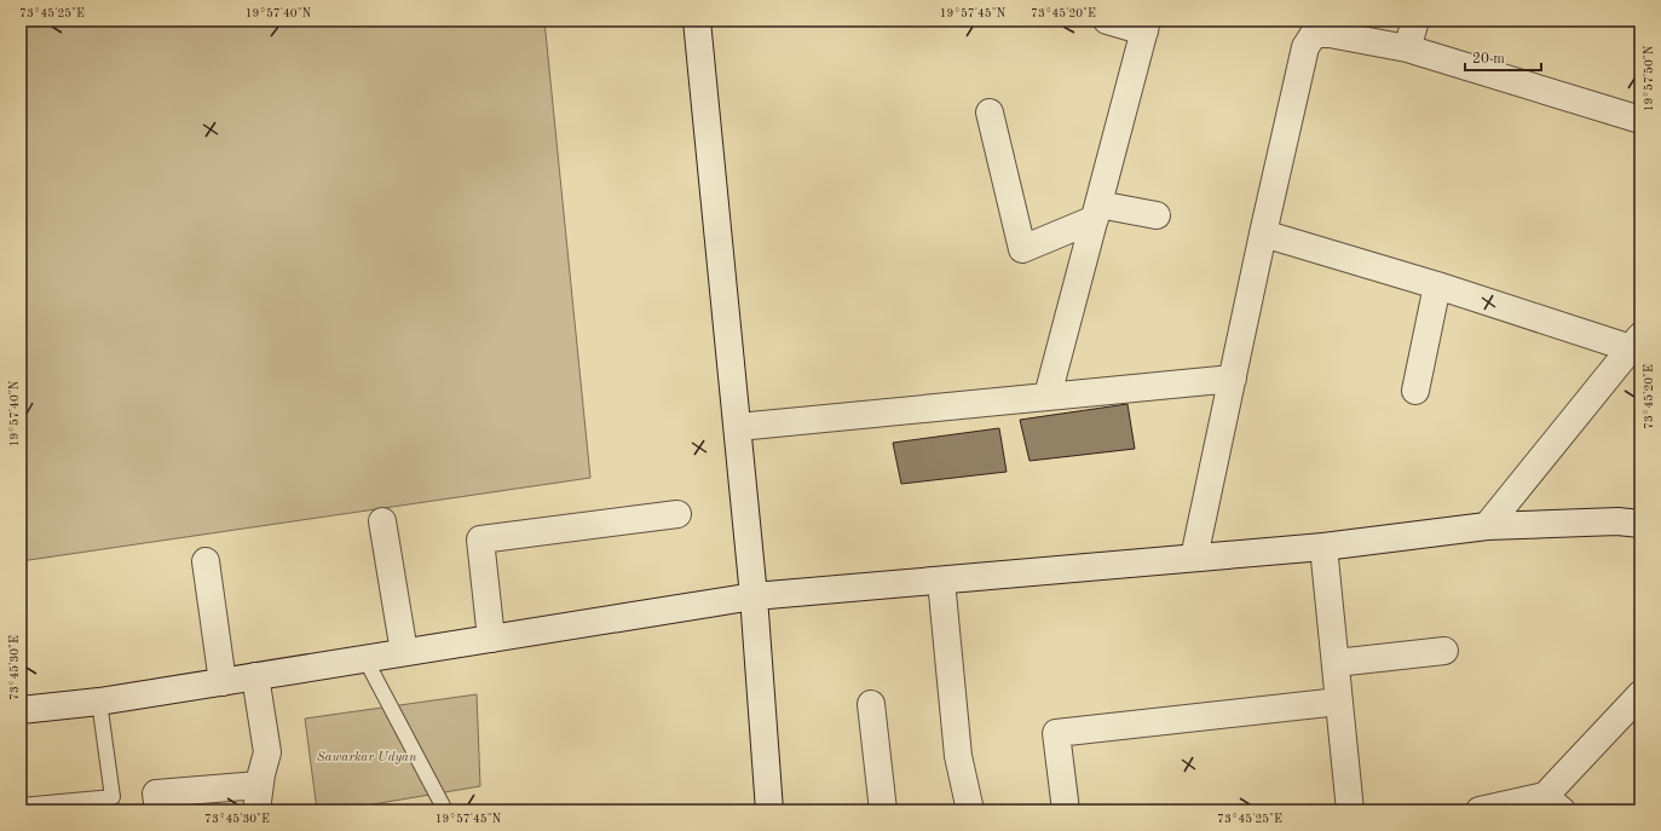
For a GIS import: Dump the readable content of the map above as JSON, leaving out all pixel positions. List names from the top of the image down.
{
  "parks": ["Sawarkar Udyan"],
  "scale_bar": "20 m",
  "coordinates": [
    "73°45'25\"E",
    "19°57'40\"N",
    "19°57'45\"N",
    "73°45'20\"E",
    "19°57'50\"N",
    "73°45'30\"E"
  ]
}
